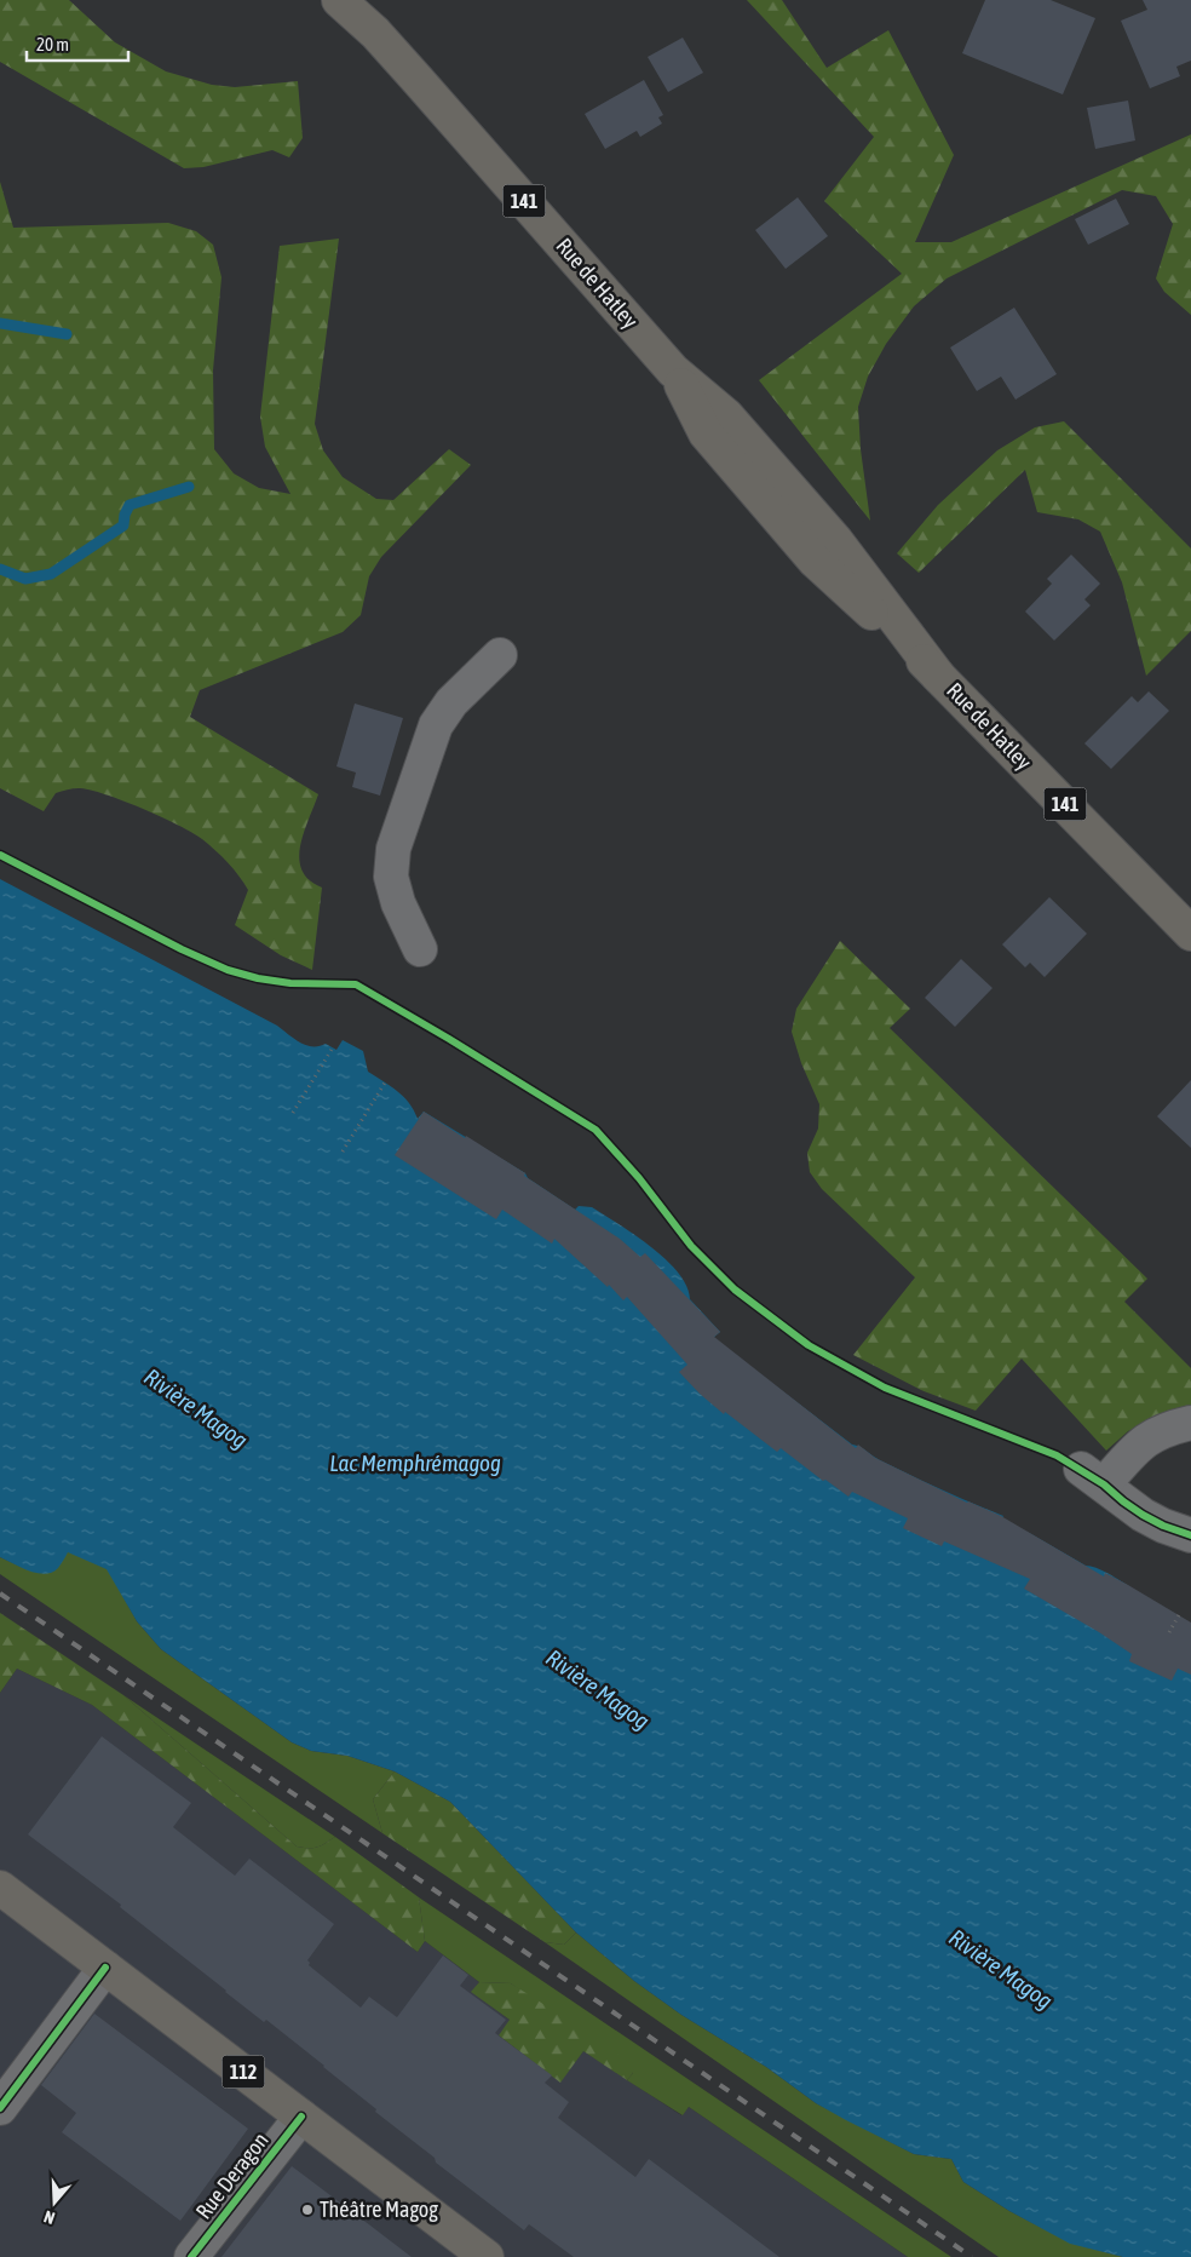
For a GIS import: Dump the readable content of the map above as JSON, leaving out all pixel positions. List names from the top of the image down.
{
  "streets": {
    "main road": ["141", "Rue de Hatley", "112"],
    "street": ["Rue Deragon"]
  },
  "crossings": [
    ["112", "Rue Deragon"]
  ],
  "water": ["Rivière Magog", "Lac Memphrémagog"],
  "places": ["Théâtre Magog"],
  "scale_bar": "20 m",
  "north": "bottom"
}
